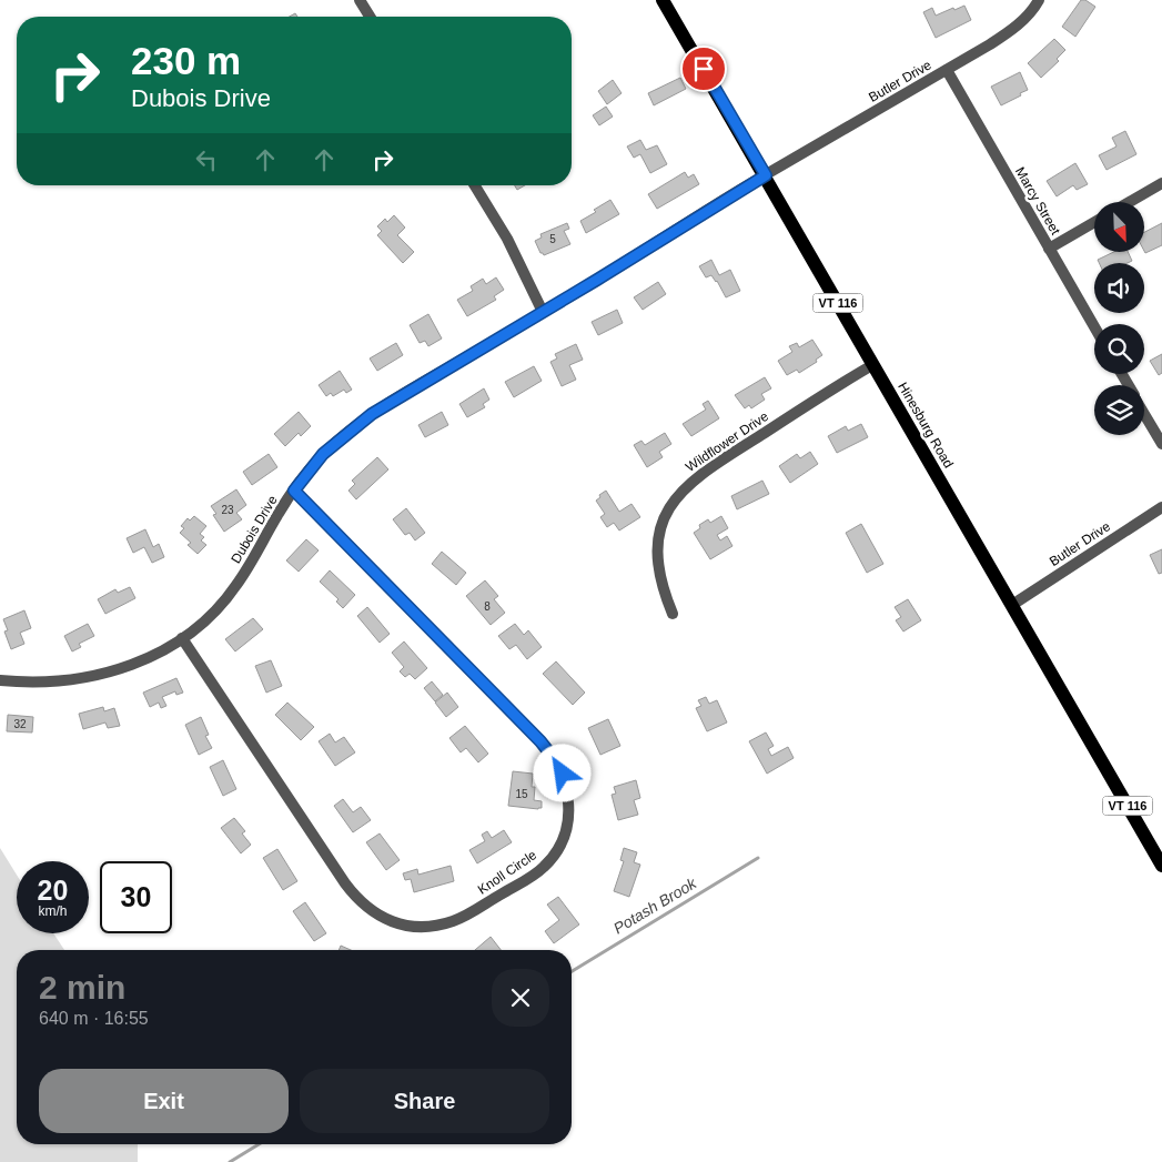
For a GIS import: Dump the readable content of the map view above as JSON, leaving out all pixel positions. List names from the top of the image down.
{
  "streets": {
    "main road": ["VT 116", "Hinesburg Road"],
    "street": [
      "Butler Drive",
      "Marcy Street",
      "Wildflower Drive",
      "Dubois Drive",
      "Knoll Circle"
    ]
  },
  "crossings": [
    ["Butler Drive", "Marcy Street"],
    ["Butler Drive", "Hinesburg Road"],
    ["Butler Drive", "Dubois Drive"],
    ["Hinesburg Road", "Wildflower Drive"],
    ["Hinesburg Road", "Dubois Drive"],
    ["Dubois Drive", "Knoll Circle"]
  ],
  "water": ["Potash Brook"],
  "house_numbers": [
    "5",
    "23",
    "8",
    "32",
    "15"
  ],
  "north": "bottom right",
  "page": {
    "turn": ["230 m", "Dubois Drive"],
    "speed": "20 km/h",
    "limit": "30",
    "heading": ["2 min", "640 m · 16:55"],
    "buttons": ["Exit", "Share"]
  }
}
